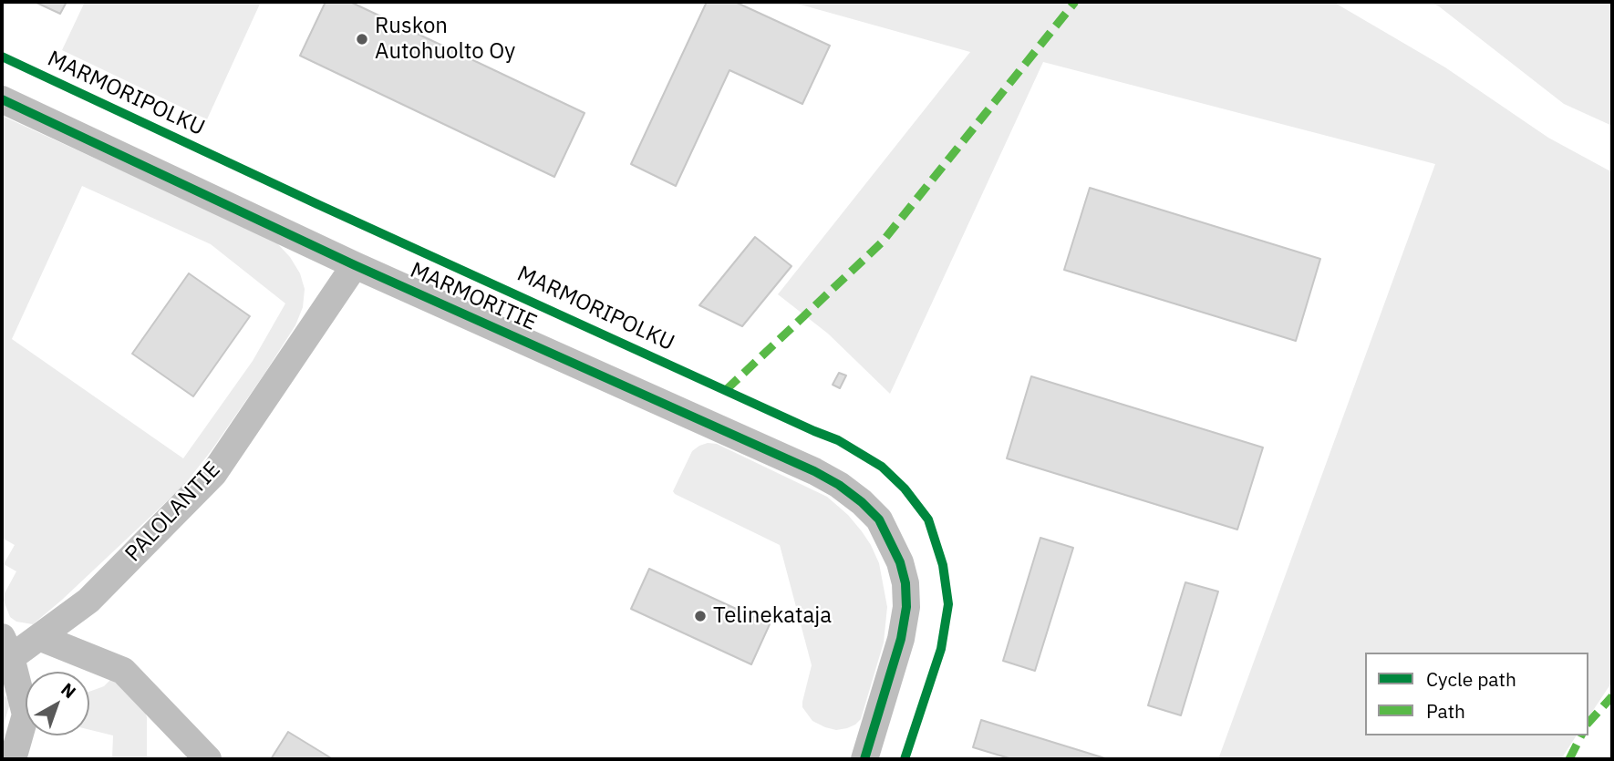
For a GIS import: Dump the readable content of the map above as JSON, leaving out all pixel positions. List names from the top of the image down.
{
  "streets": {
    "street": ["MARMORITIE", "PALOLANTIE"],
    "cycle path": ["MARMORIPOLKU"]
  },
  "crossings": [
    ["MARMORITIE", "PALOLANTIE"]
  ],
  "places": ["Ruskon Autohuolto Oy", "Telinekataja"],
  "legend": ["Cycle path", "Path"],
  "north": "top right"
}
